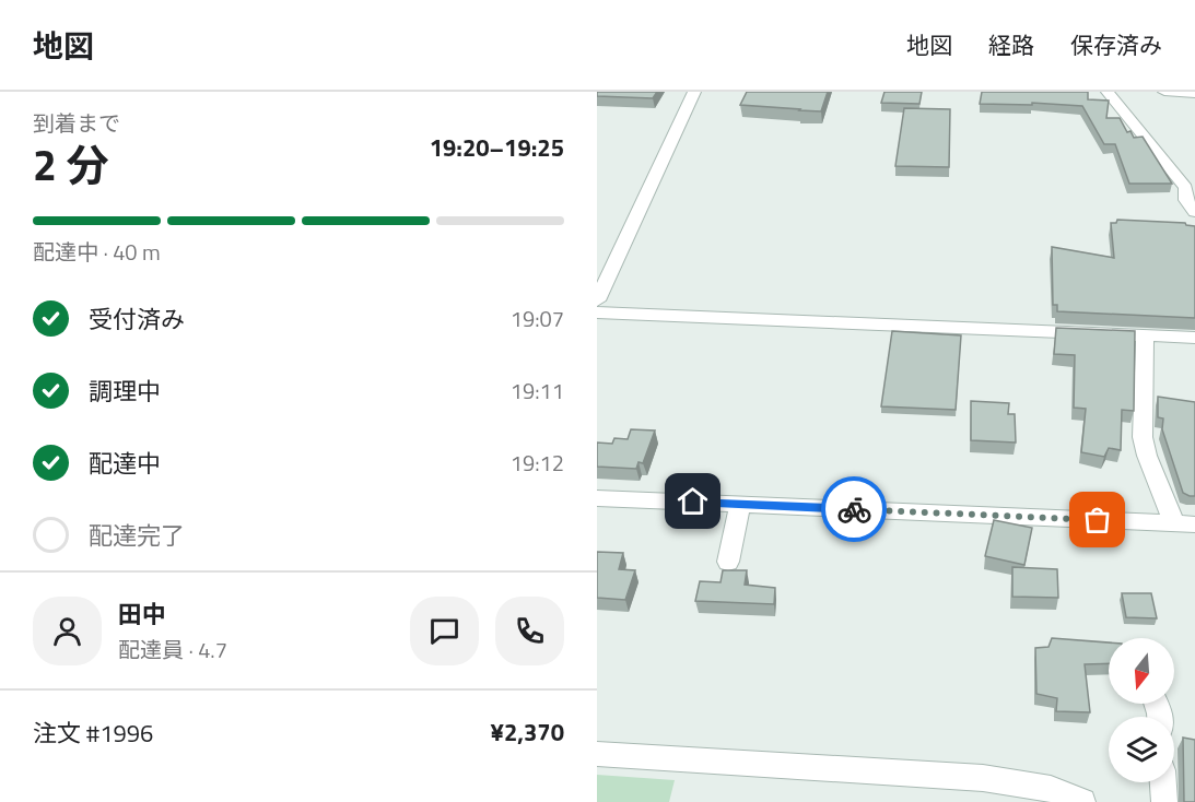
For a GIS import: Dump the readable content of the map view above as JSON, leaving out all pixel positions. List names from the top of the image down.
{
  "north": "bottom",
  "page": {
    "header": "地図",
    "nav": ["地図", "経路", "保存済み"],
    "heading": ["2 分", "到着まで", "19:20–19:25"],
    "panel": [
      "田中",
      "配達員 · 4.7",
      "注文 #1996",
      "¥2,370"
    ],
    "bar": "配達中 · 40 m",
    "list": [
      ["受付済み", "19:07"],
      ["調理中", "19:11"],
      ["配達中", "19:12"],
      "配達完了"
    ]
  }
}
